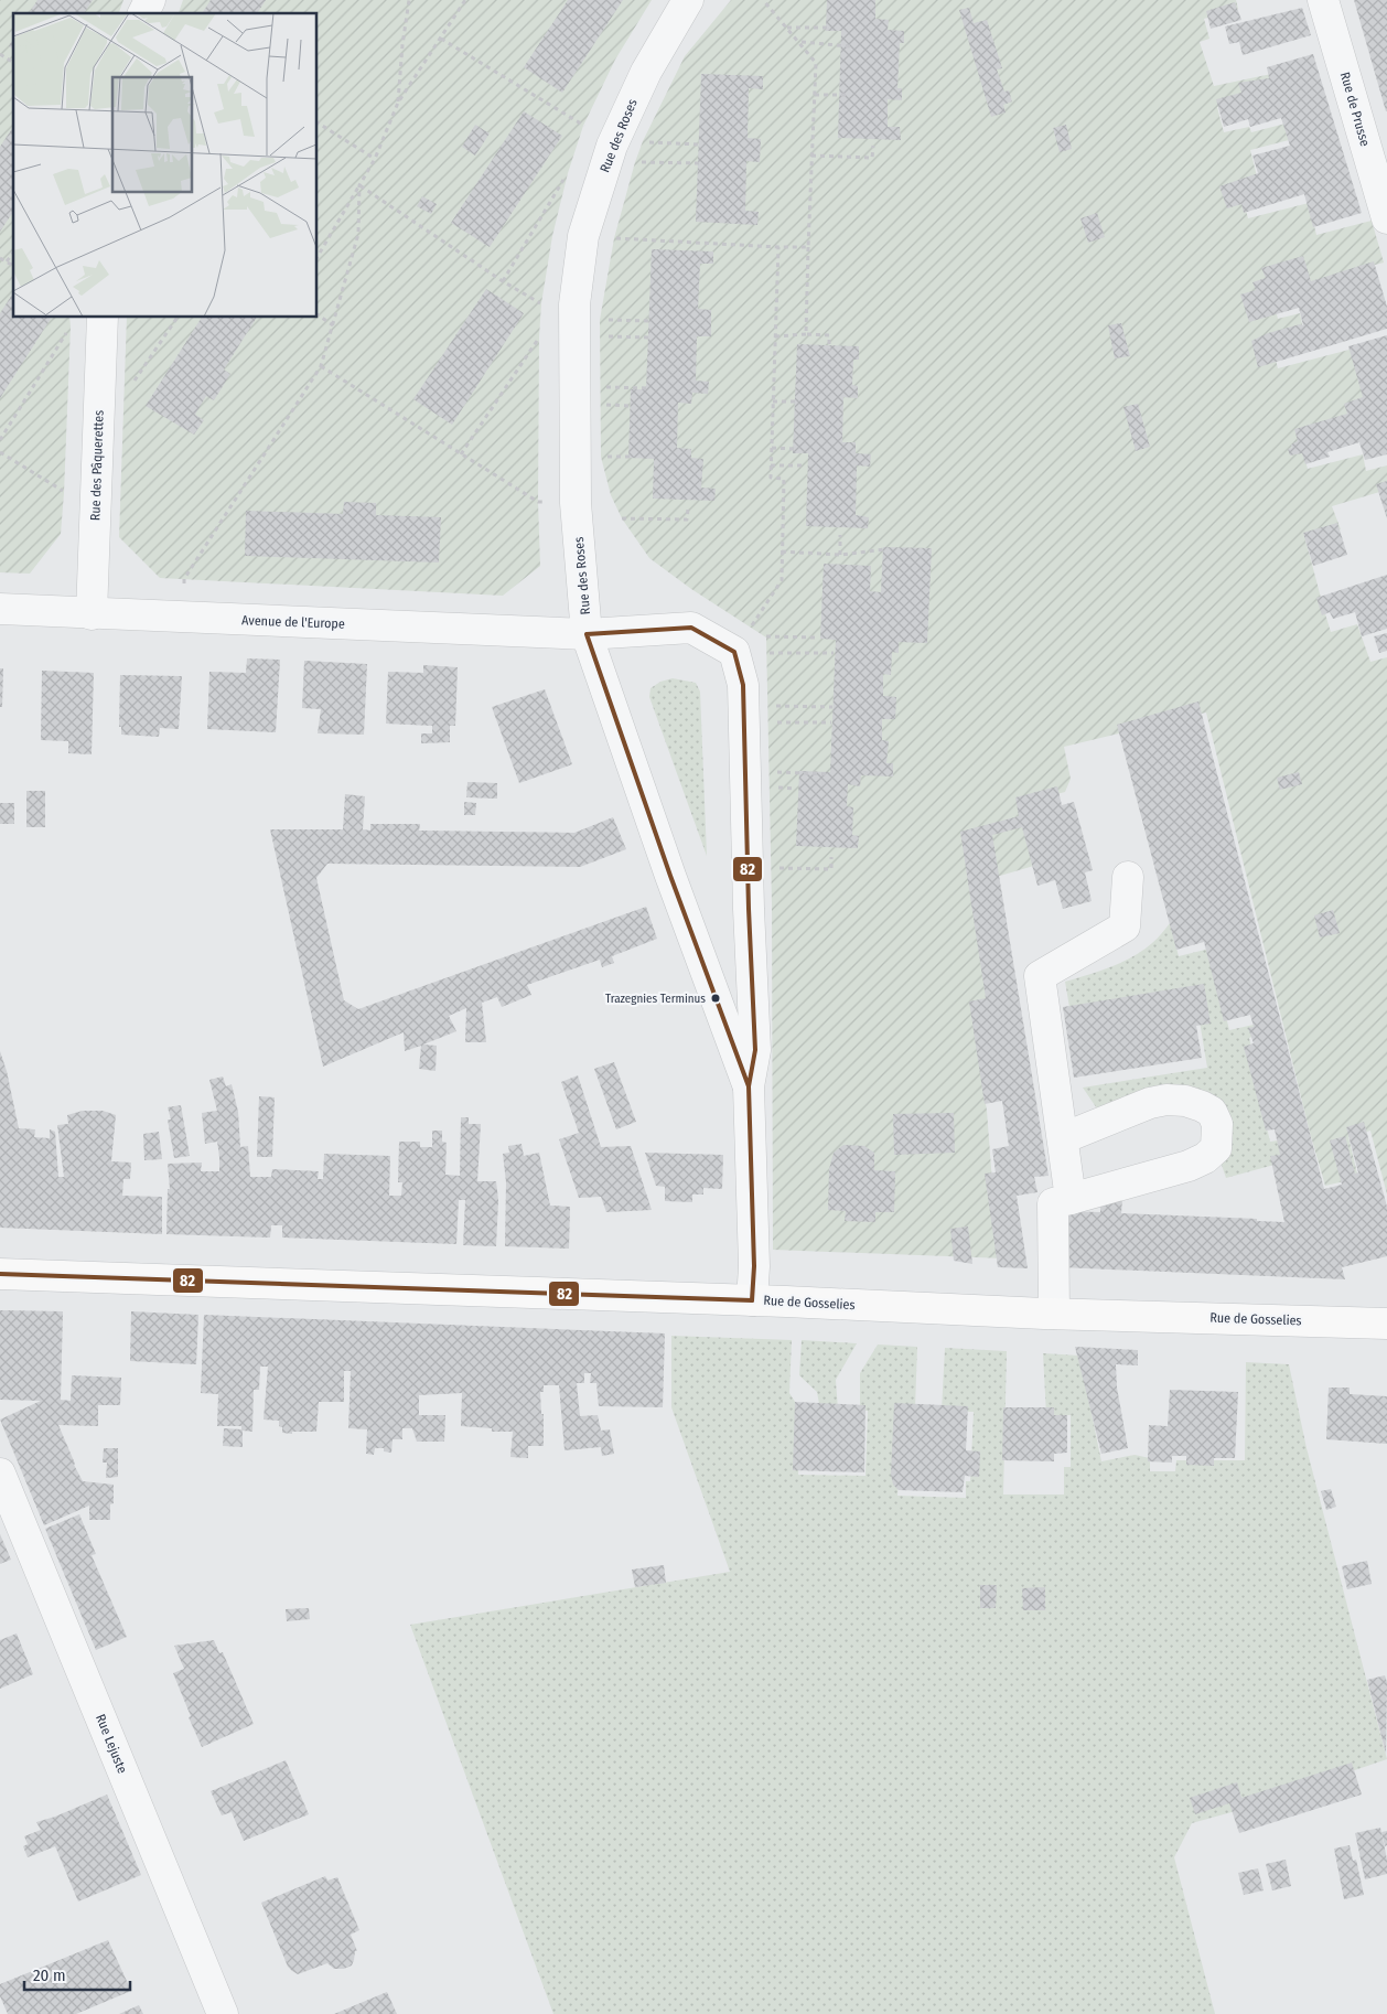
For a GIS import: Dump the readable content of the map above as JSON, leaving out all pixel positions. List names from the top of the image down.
{
  "streets": {
    "main road": ["Rue de Gosselies"],
    "street": [
      "Rue de Prusse",
      "Rue des Roses",
      "Rue des Pâquerettes",
      "Avenue de l'Europe",
      "Rue Lejuste"
    ]
  },
  "crossings": [
    ["Rue des Roses", "Avenue de l'Europe"],
    ["Rue des Pâquerettes", "Avenue de l'Europe"]
  ],
  "places": ["Trazegnies Terminus"],
  "lines": ["transit line 82"],
  "scale_bar": "20 m"
}
